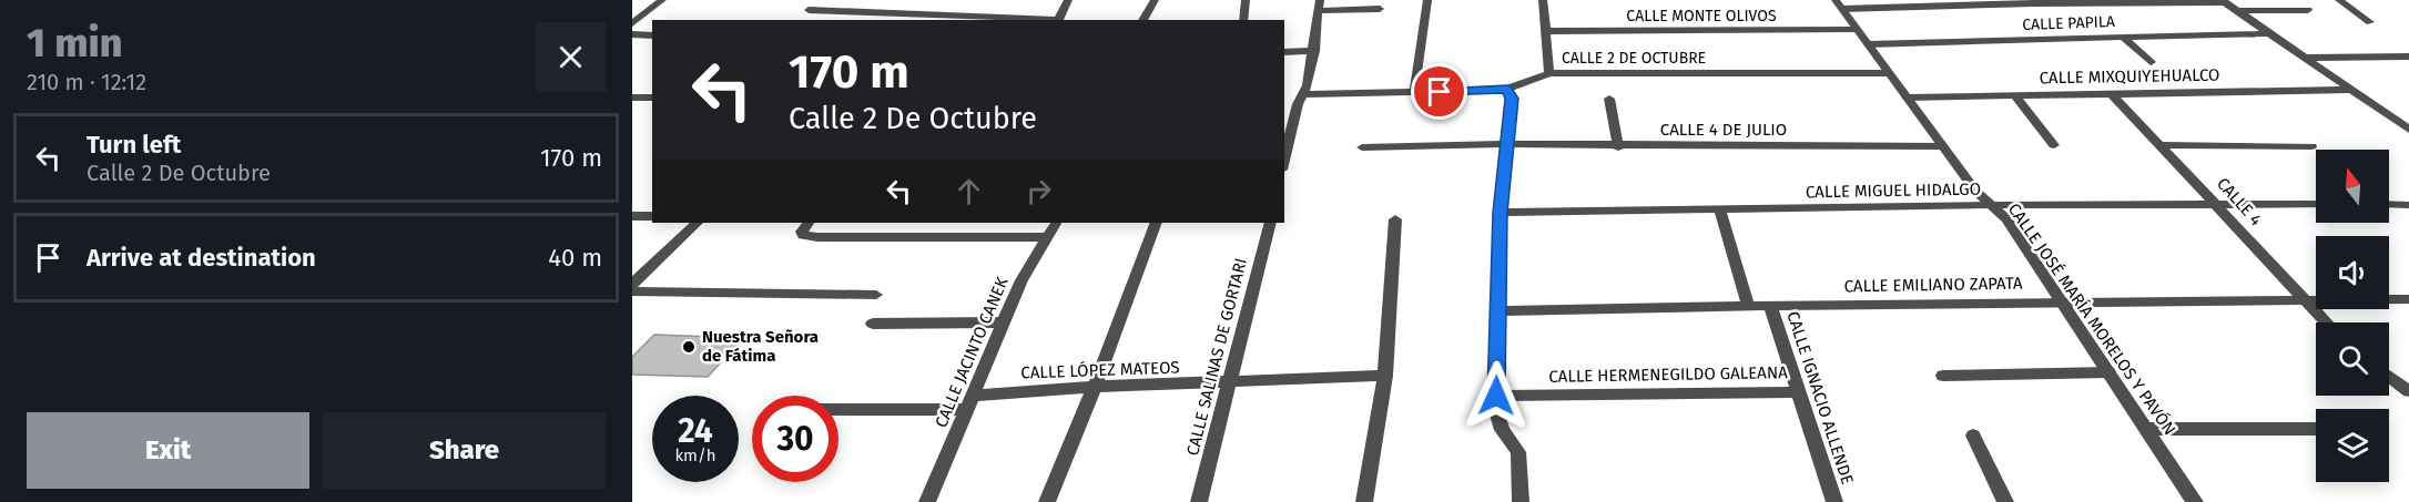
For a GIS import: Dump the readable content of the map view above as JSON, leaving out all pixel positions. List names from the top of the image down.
{
  "streets": {
    "street": [
      "CALLE MONTE OLIVOS",
      "CALLE PAPILA",
      "CALLE 2 DE OCTUBRE",
      "CALLE MIXQUIYEHUALCO",
      "CALLE 4 DE JULIO",
      "CALLE MIGUEL HIDALGO",
      "CALLE 4",
      "CALLE EMILIANO ZAPATA",
      "CALLE JOSÉ MARÍA MORELOS Y PAVÓN",
      "CALLE JACINTO CANEK",
      "CALLE SALINAS DE GORTARI",
      "CALLE LÓPEZ MATEOS",
      "CALLE HERMENEGILDO GALEANA",
      "CALLE IGNACIO ALLENDE"
    ]
  },
  "crossings": [
    ["CALLE MONTE OLIVOS", "CALLE JOSÉ MARÍA MORELOS Y PAVÓN"],
    ["CALLE PAPILA", "CALLE JOSÉ MARÍA MORELOS Y PAVÓN"],
    ["CALLE 2 DE OCTUBRE", "CALLE JOSÉ MARÍA MORELOS Y PAVÓN"],
    ["CALLE MIXQUIYEHUALCO", "CALLE 4"],
    ["CALLE MIXQUIYEHUALCO", "CALLE JOSÉ MARÍA MORELOS Y PAVÓN"],
    ["CALLE 4 DE JULIO", "CALLE JOSÉ MARÍA MORELOS Y PAVÓN"],
    ["CALLE MIGUEL HIDALGO", "CALLE 4"],
    ["CALLE MIGUEL HIDALGO", "CALLE JOSÉ MARÍA MORELOS Y PAVÓN"],
    ["CALLE 4", "CALLE EMILIANO ZAPATA"],
    ["CALLE EMILIANO ZAPATA", "CALLE JOSÉ MARÍA MORELOS Y PAVÓN"],
    ["CALLE EMILIANO ZAPATA", "CALLE IGNACIO ALLENDE"],
    ["CALLE JACINTO CANEK", "CALLE LÓPEZ MATEOS"],
    ["CALLE SALINAS DE GORTARI", "CALLE LÓPEZ MATEOS"],
    ["CALLE HERMENEGILDO GALEANA", "CALLE IGNACIO ALLENDE"]
  ],
  "places": ["Nuestra Señora de Fátima"],
  "north": "top",
  "page": {
    "heading": ["1 min", "210 m · 12:12"],
    "turn": ["170 m", "Calle 2 De Octubre"],
    "list": [
      {
        "name": "Turn left",
        "note": "Calle 2 De Octubre",
        "value": "170 m"
      },
      {
        "name": "Arrive at destination",
        "value": "40 m"
      }
    ],
    "speed": "24 km/h",
    "limit": "30",
    "buttons": ["Exit", "Share"]
  }
}
